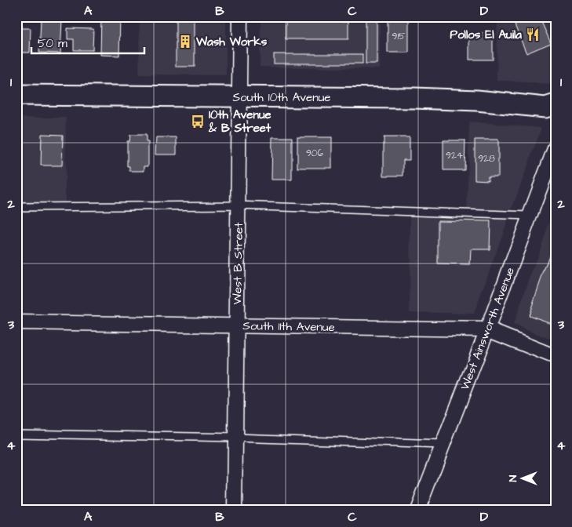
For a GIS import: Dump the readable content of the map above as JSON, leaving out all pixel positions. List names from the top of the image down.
{
  "streets": {
    "main road": ["South 10th Avenue"],
    "street": ["West B Street", "South 11th Avenue", "West Ainsworth Avenue"]
  },
  "crossings": [
    ["South 10th Avenue", "West B Street"],
    ["West B Street", "South 11th Avenue"],
    ["South 11th Avenue", "West Ainsworth Avenue"]
  ],
  "places": {
    "restaurant": ["Pollos El Auila"],
    "building": ["Wash Works"],
    "bus stop": ["10th Avenue & B Street"]
  },
  "house_numbers": [
    "915",
    "906",
    "924",
    "928"
  ],
  "scale_bar": "50 m",
  "north": "left",
  "grid": {
    "columns": [
      "A",
      "B",
      "C",
      "D"
    ],
    "rows": [
      "1",
      "2",
      "3",
      "4"
    ]
  }
}
